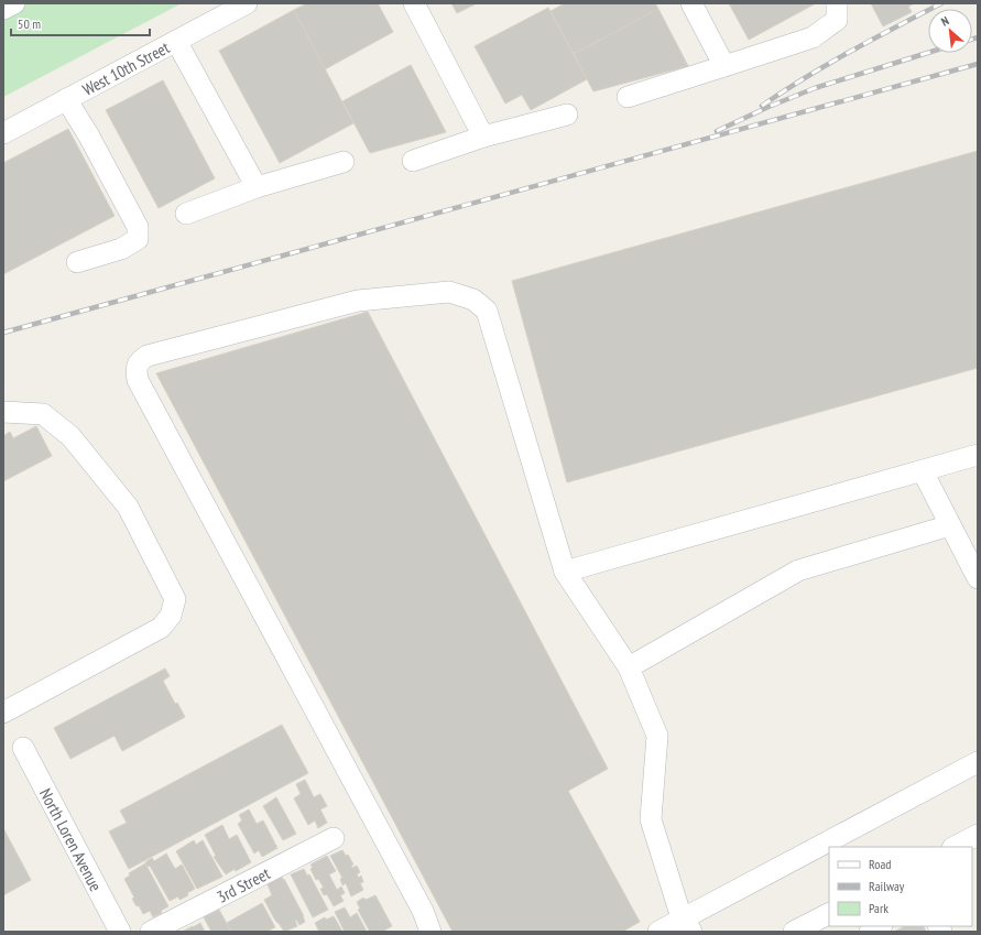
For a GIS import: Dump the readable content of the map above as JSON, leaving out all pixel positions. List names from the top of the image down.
{
  "streets": {
    "street": ["West 10th Street", "North Loren Avenue", "3rd Street"]
  },
  "legend": ["Road", "Railway", "Park"],
  "scale_bar": "50 m",
  "north": "top left"
}
